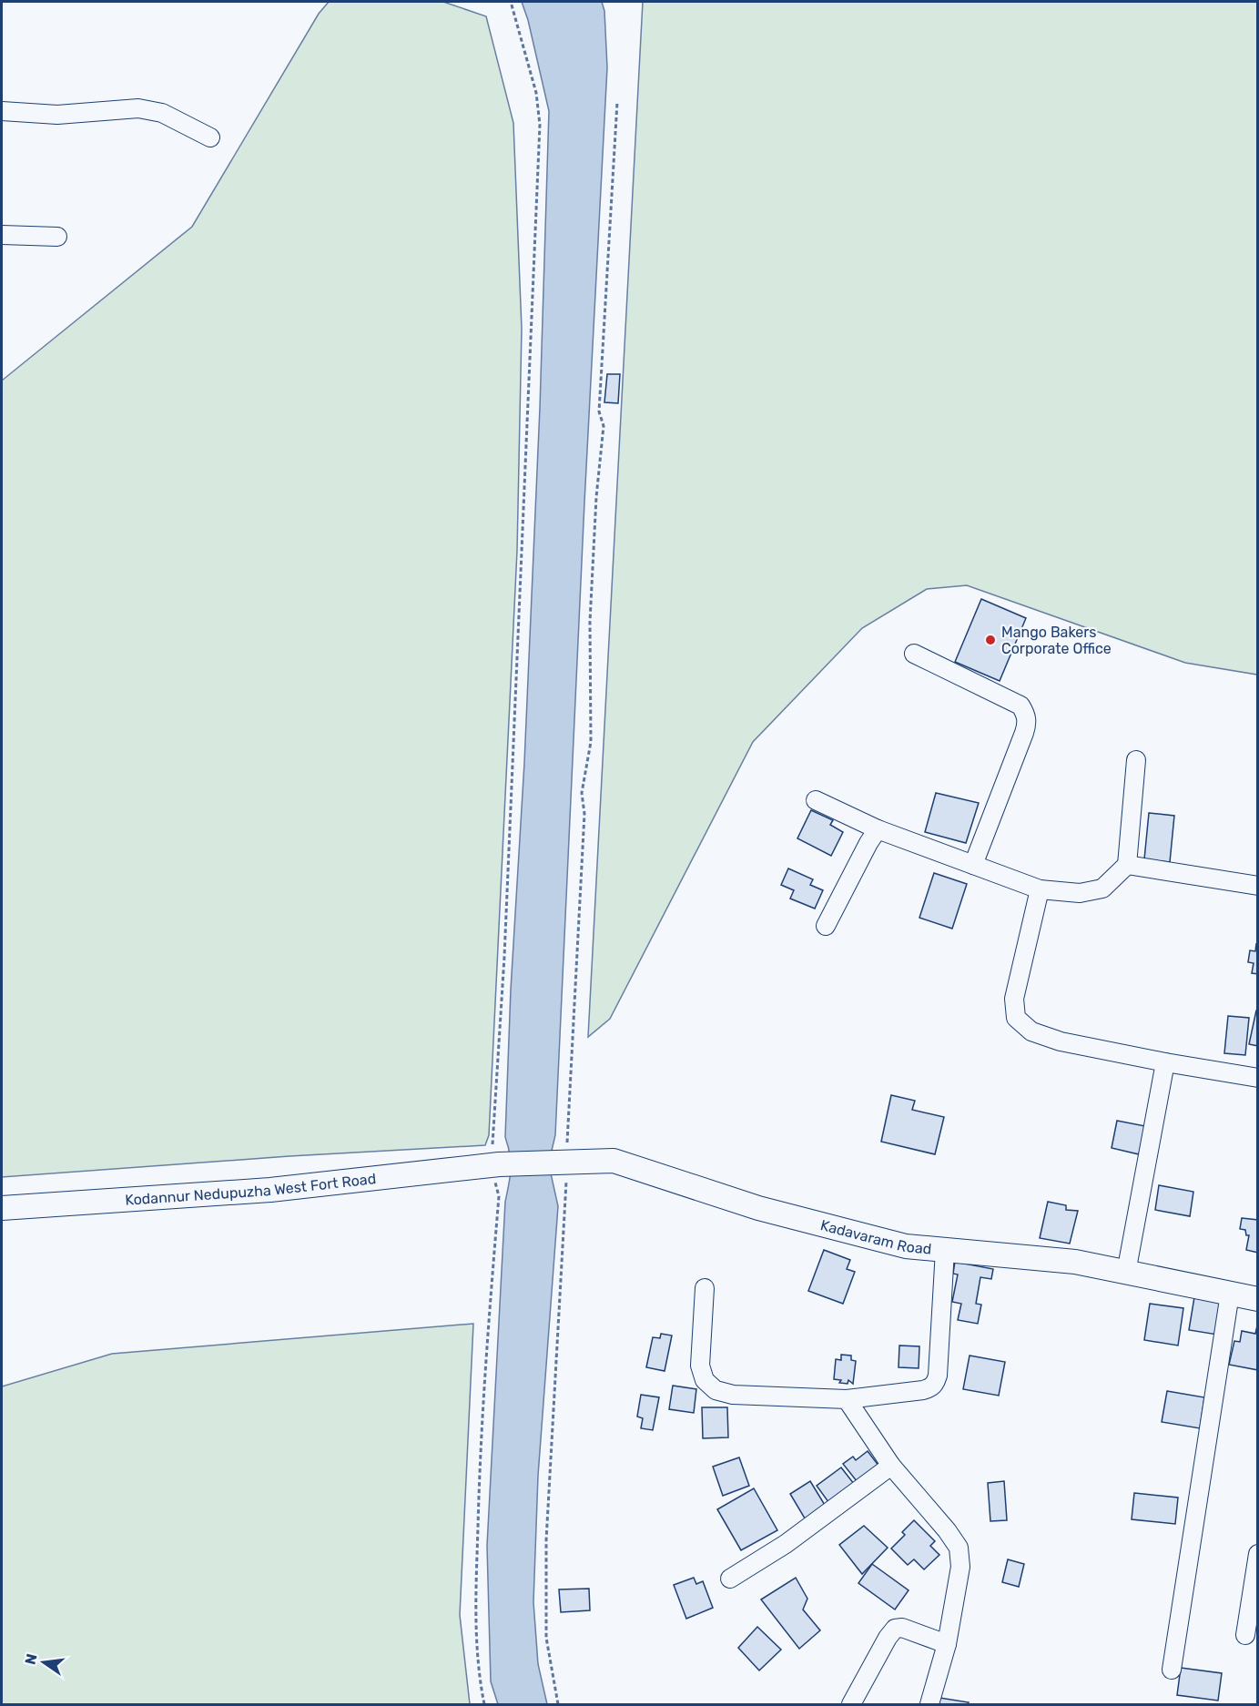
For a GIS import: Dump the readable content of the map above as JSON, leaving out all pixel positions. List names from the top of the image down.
{
  "streets": {
    "main road": ["Kodannur Nedupuzha West Fort Road", "Kadavaram Road"]
  },
  "crossings": [
    ["Kodannur Nedupuzha West Fort Road", "Kadavaram Road"]
  ],
  "places": ["Mango Bakers Corporate Office"],
  "north": "left"
}
